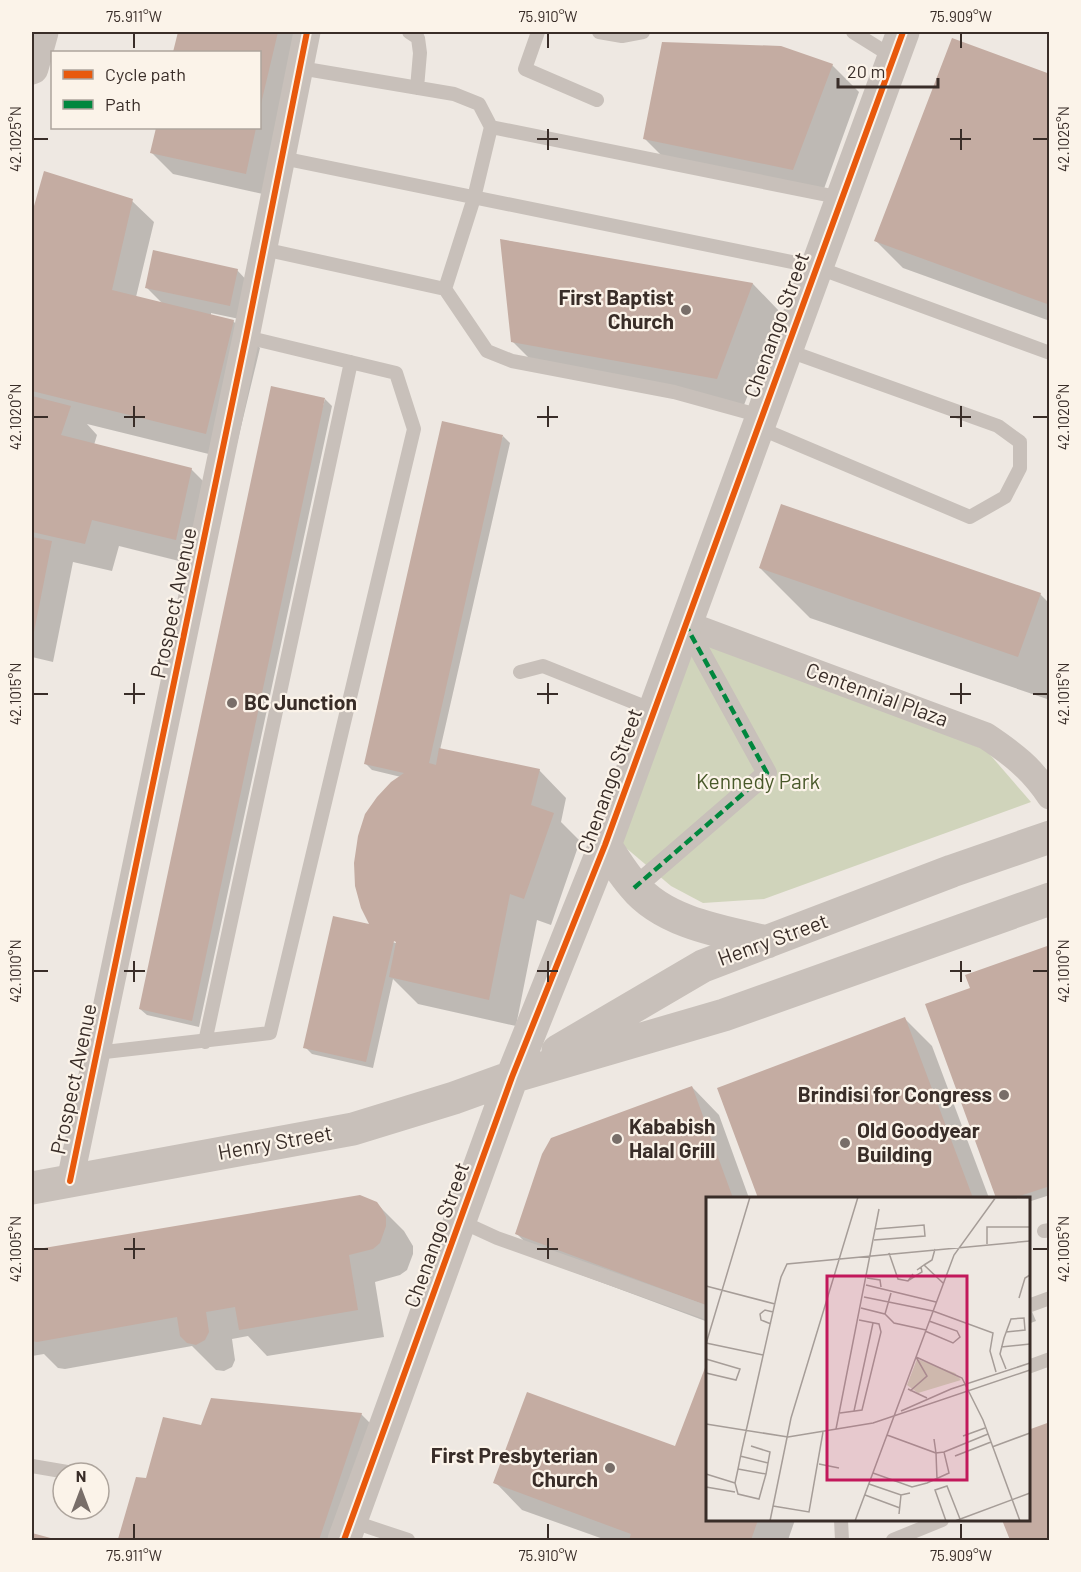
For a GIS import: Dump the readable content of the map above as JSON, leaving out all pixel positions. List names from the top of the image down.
{
  "streets": {
    "street": [
      "Chenango Street",
      "Prospect Avenue",
      "Centennial Plaza",
      "Henry Street"
    ]
  },
  "crossings": [
    ["Chenango Street", "Centennial Plaza"],
    ["Chenango Street", "Henry Street"],
    ["Prospect Avenue", "Henry Street"]
  ],
  "parks": ["Kennedy Park"],
  "places": [
    "First Baptist Church",
    "BC Junction",
    "Brindisi for Congress",
    "Kababish Halal Grill",
    "Old Goodyear Building",
    "First Presbyterian Church"
  ],
  "legend": ["Cycle path", "Path"],
  "scale_bar": "20 m",
  "north": "top",
  "coordinates": [
    "75.911°W",
    "75.910°W",
    "75.909°W",
    "42.1025°N",
    "42.1020°N",
    "42.1015°N",
    "42.1010°N",
    "42.1005°N"
  ]
}
